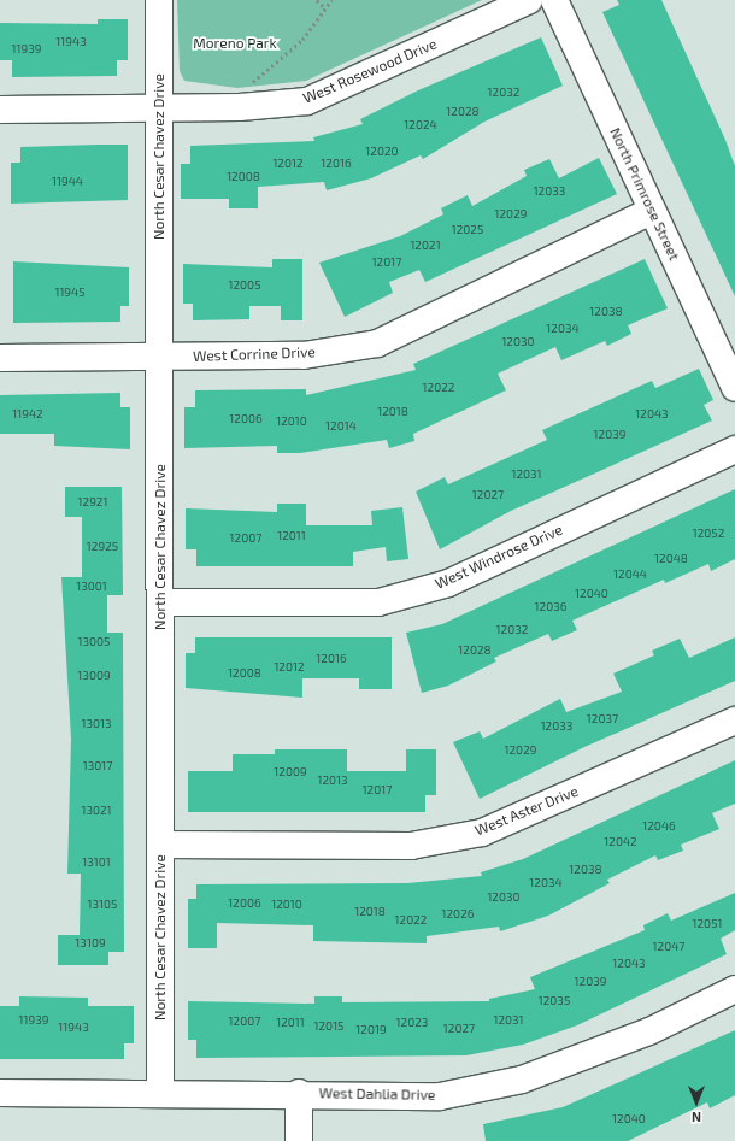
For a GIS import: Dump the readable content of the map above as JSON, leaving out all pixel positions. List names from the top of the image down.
{
  "streets": {
    "street": [
      "West Rosewood Drive",
      "North Cesar Chavez Drive",
      "North Primrose Street",
      "West Corrine Drive",
      "West Windrose Drive",
      "West Aster Drive",
      "West Dahlia Drive"
    ]
  },
  "crossings": [
    ["West Rosewood Drive", "North Cesar Chavez Drive"],
    ["North Cesar Chavez Drive", "West Corrine Drive"],
    ["North Cesar Chavez Drive", "West Windrose Drive"],
    ["North Cesar Chavez Drive", "West Aster Drive"],
    ["North Cesar Chavez Drive", "West Dahlia Drive"],
    ["North Primrose Street", "West Corrine Drive"]
  ],
  "parks": ["Moreno Park"],
  "house_numbers": [
    "11943",
    "11939",
    "12032",
    "12028",
    "12024",
    "12020",
    "12012",
    "12016",
    "12008",
    "11944",
    "12033",
    "12029",
    "12025",
    "12021",
    "12017",
    "12005",
    "11945",
    "12038",
    "12034",
    "12030",
    "12022",
    "12018",
    "11942",
    "12043",
    "12006",
    "12010",
    "12014",
    "12039",
    "12031",
    "12027",
    "12921",
    "12052",
    "12011",
    "12007",
    "12925",
    "12048",
    "12044",
    "13001",
    "12040",
    "12036",
    "12032",
    "13005",
    "12028",
    "12016",
    "12012",
    "12008",
    "13009",
    "12037",
    "13013",
    "12033",
    "12029",
    "13017",
    "12009",
    "12013",
    "12017",
    "13021",
    "12046",
    "12042",
    "13101",
    "12038",
    "12034",
    "12030",
    "12006",
    "13105",
    "12010",
    "12018",
    "12026",
    "12022",
    "12051",
    "13109",
    "12047",
    "12043",
    "12039",
    "12035",
    "11939",
    "12031",
    "12007",
    "12011",
    "12023",
    "12015",
    "11943",
    "12027",
    "12019",
    "12040"
  ],
  "north": "bottom"
}
